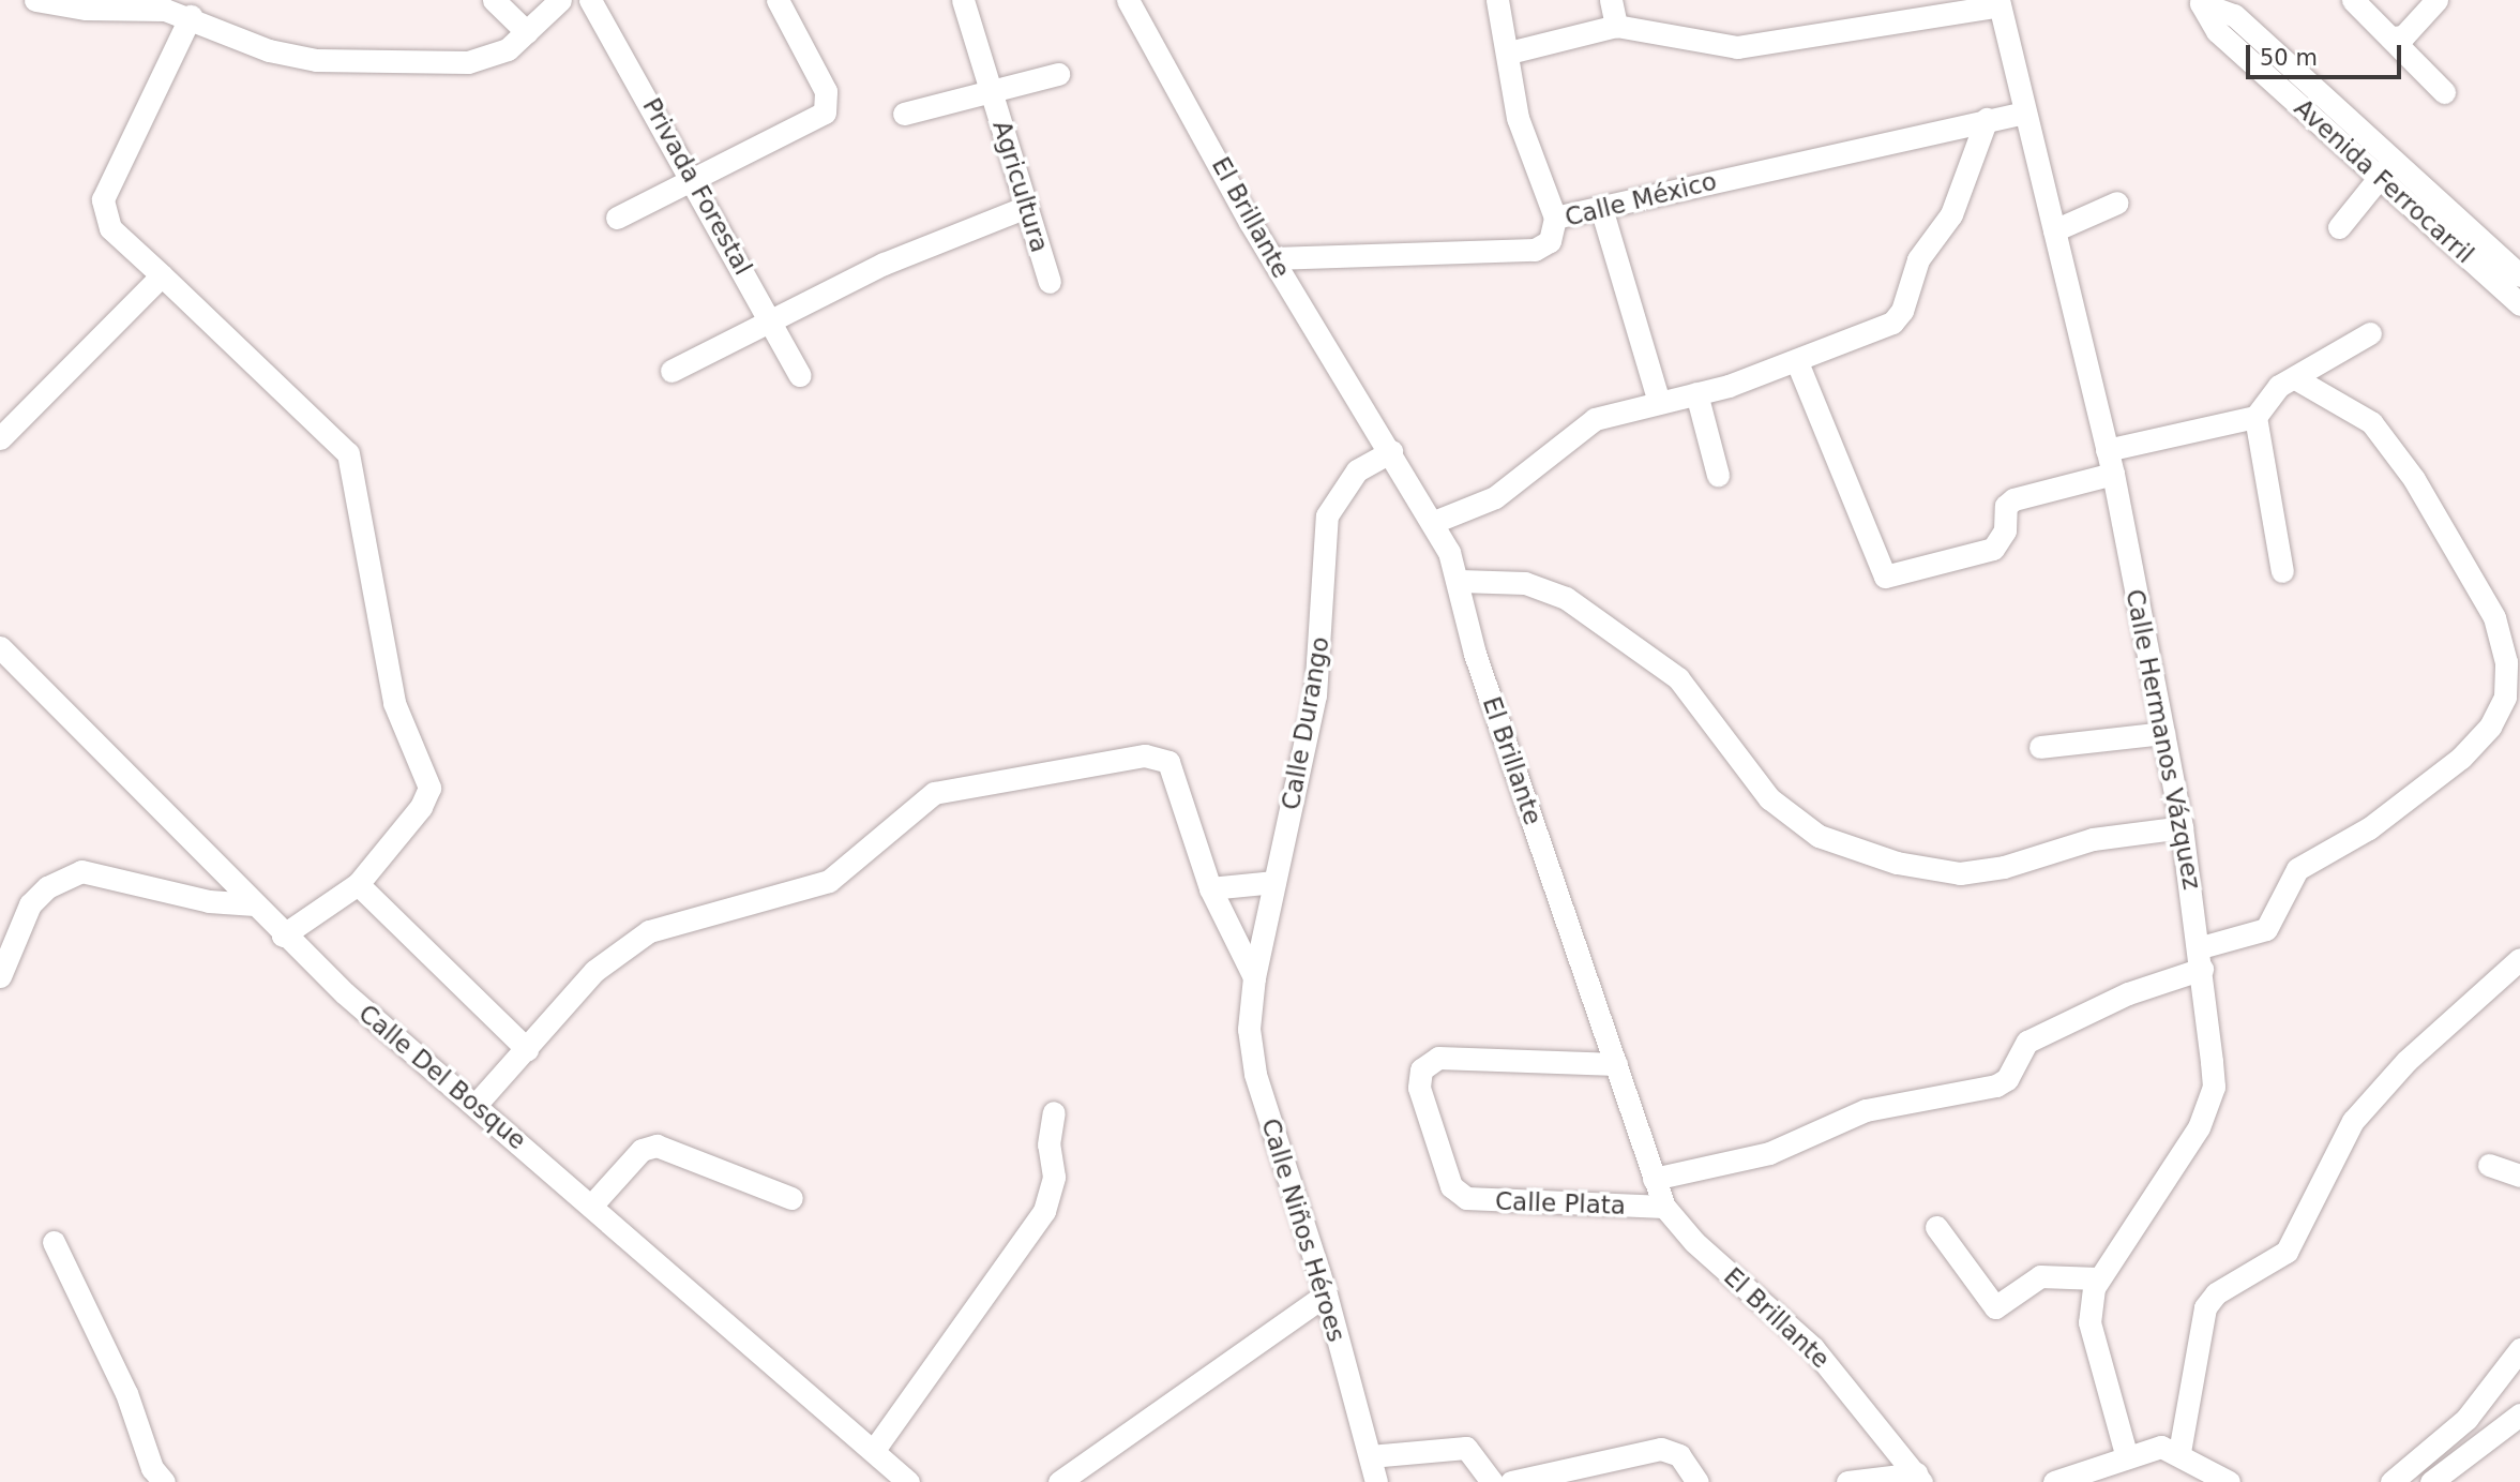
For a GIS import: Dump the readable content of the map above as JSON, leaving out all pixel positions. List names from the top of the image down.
{
  "streets": {
    "street": [
      "Avenida Ferrocarril",
      "Privada Forestal",
      "Agricultura",
      "Calle México",
      "El Brillante",
      "Calle Durango",
      "Calle Hermanos Vázquez",
      "Calle Del Bosque",
      "Calle Plata",
      "Calle Niños Héroes"
    ]
  },
  "crossings": [
    ["Calle México", "El Brillante"],
    ["Calle México", "Calle Hermanos Vázquez"],
    ["El Brillante", "Calle Durango"],
    ["El Brillante", "Calle Plata"],
    ["Calle Durango", "Calle Niños Héroes"]
  ],
  "scale_bar": "50 m"
}
